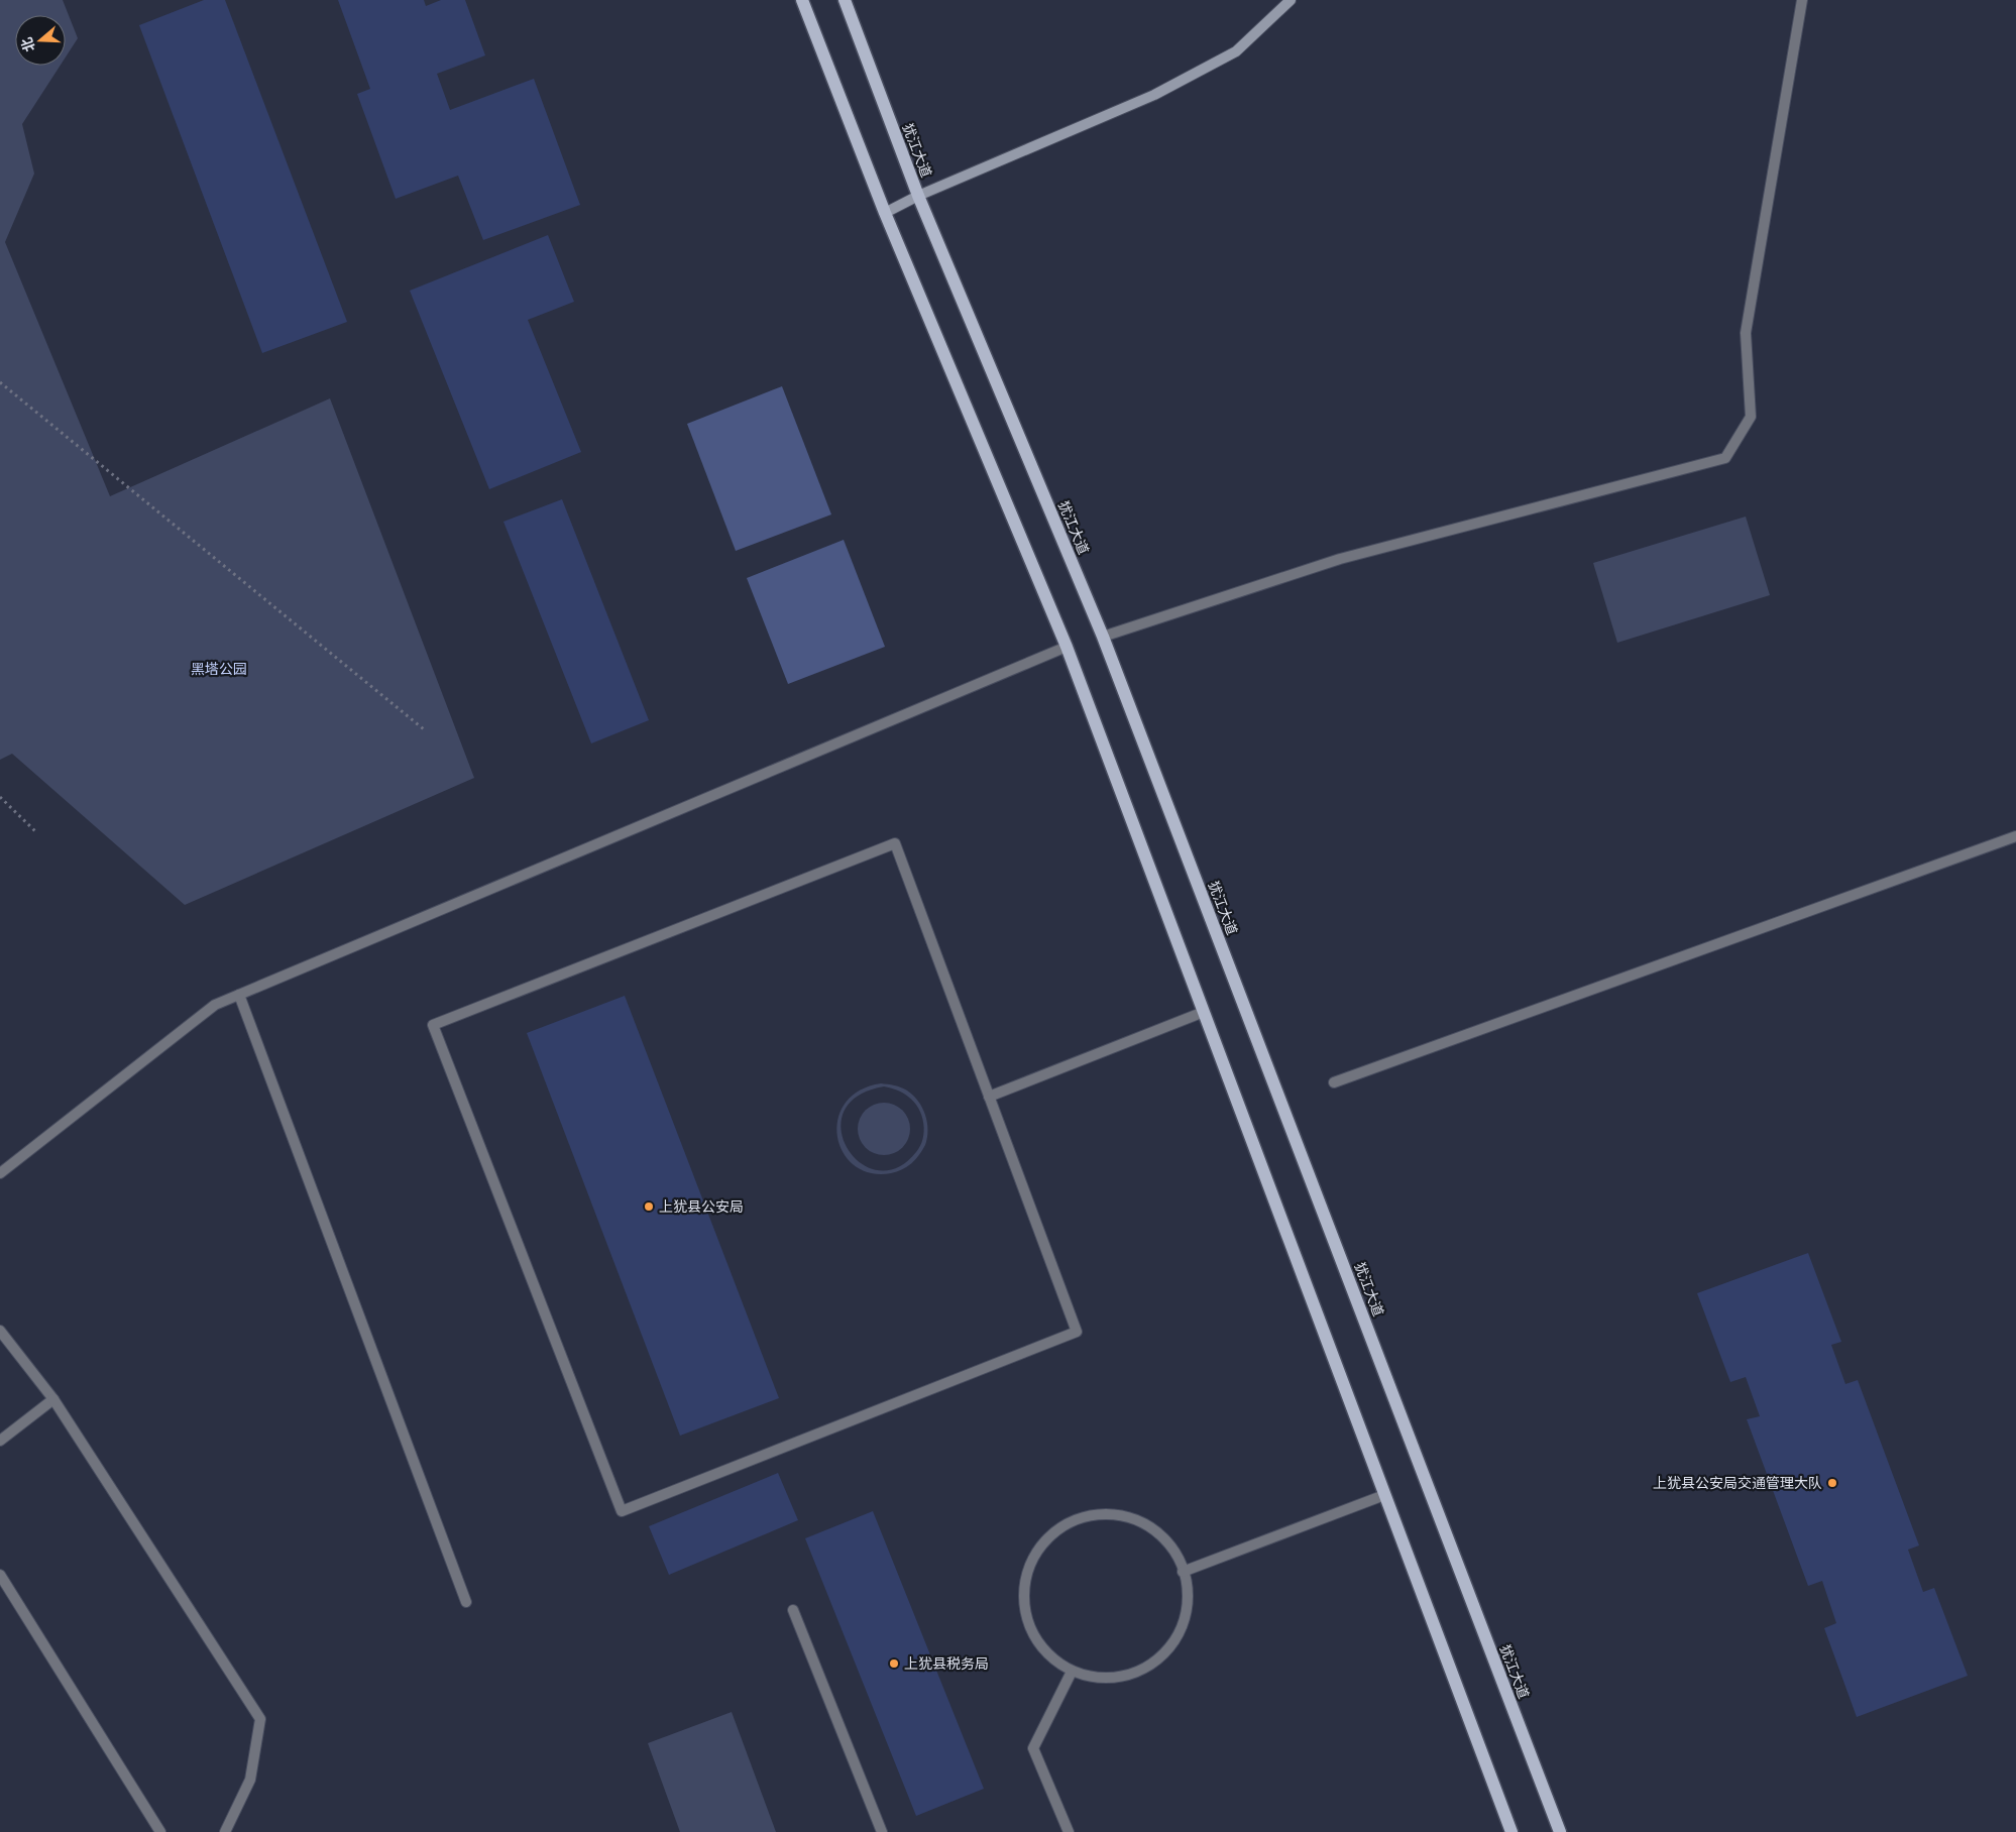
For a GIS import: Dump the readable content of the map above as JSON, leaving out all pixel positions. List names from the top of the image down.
{
  "streets": {
    "main road": ["犹江大道"]
  },
  "parks": ["黑塔公园"],
  "places": ["上犹县公安局", "上犹县公安局交通管理大队", "上犹县税务局"],
  "north": "left"
}
